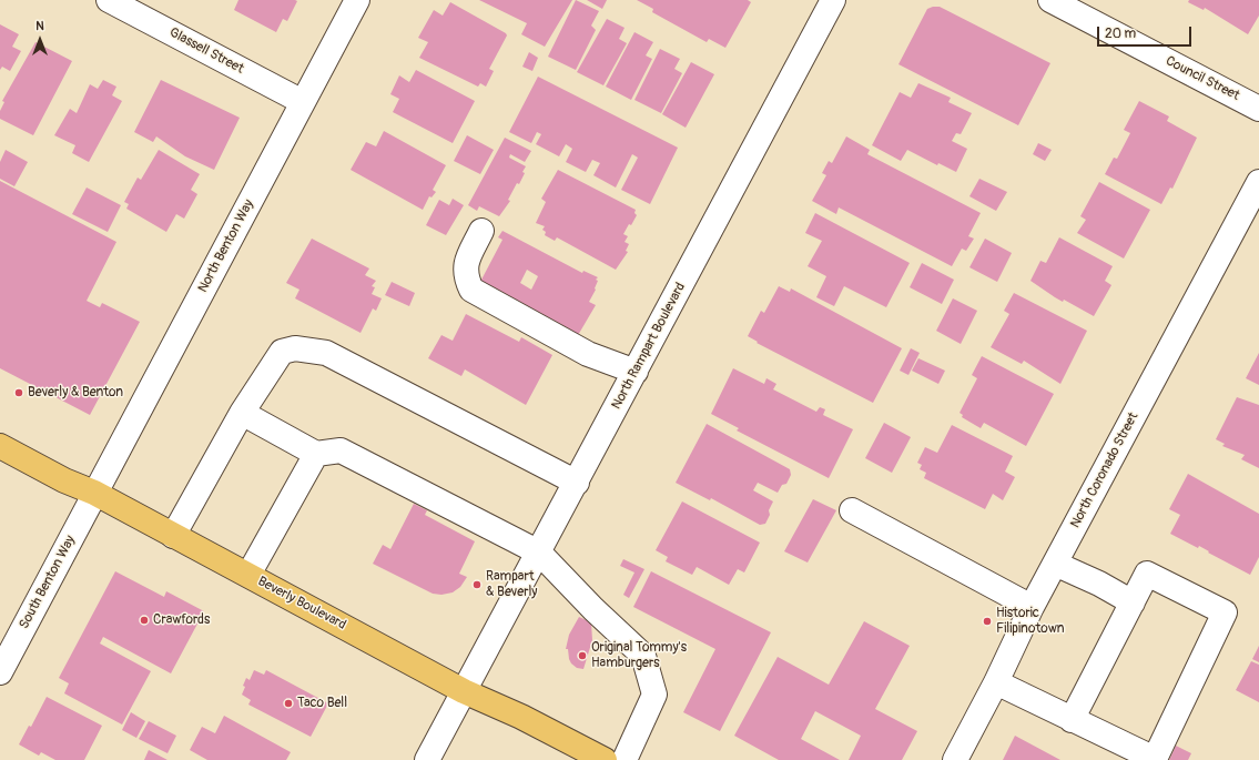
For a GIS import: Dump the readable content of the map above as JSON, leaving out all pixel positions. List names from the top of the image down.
{
  "streets": {
    "main road": ["Beverly Boulevard"],
    "street": [
      "Glassell Street",
      "Council Street",
      "North Benton Way",
      "North Rampart Boulevard",
      "North Coronado Street",
      "South Benton Way"
    ]
  },
  "crossings": [
    ["Glassell Street", "North Benton Way"],
    ["North Benton Way", "South Benton Way"],
    ["North Benton Way", "Beverly Boulevard"],
    ["North Rampart Boulevard", "Beverly Boulevard"],
    ["South Benton Way", "Beverly Boulevard"]
  ],
  "places": [
    "Beverly & Benton",
    "Rampart & Beverly",
    "Crawfords",
    "Historic Filipinotown",
    "Original Tommy's Hamburgers",
    "Taco Bell"
  ],
  "scale_bar": "20 m",
  "north": "top"
}
